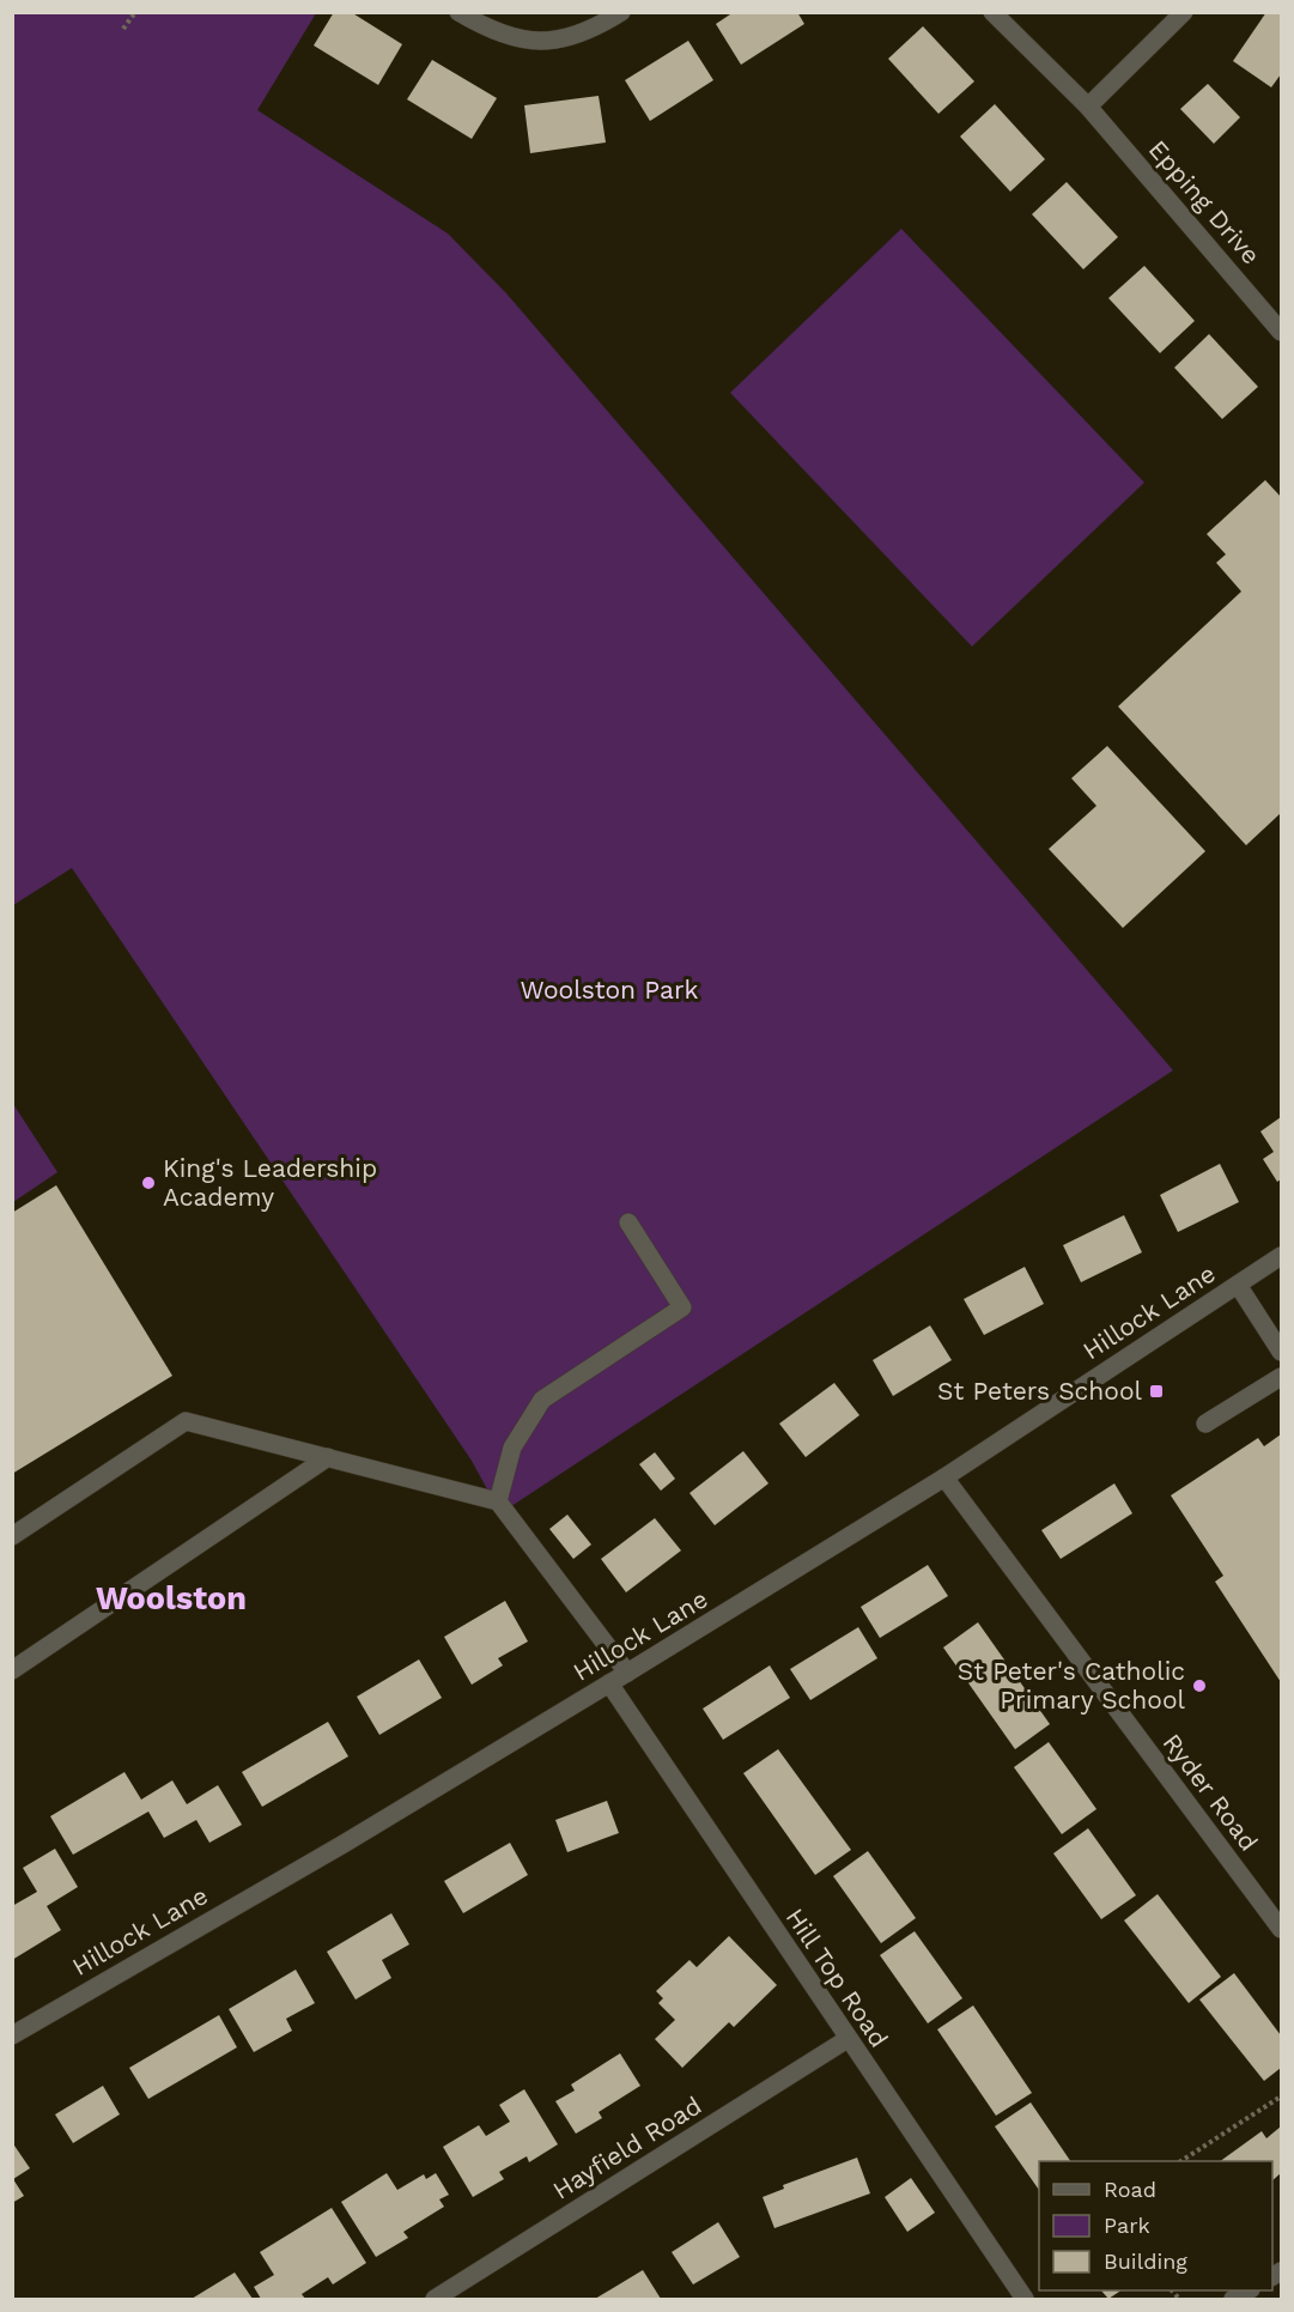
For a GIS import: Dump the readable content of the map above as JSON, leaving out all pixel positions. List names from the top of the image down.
{
  "streets": {
    "street": [
      "Epping Drive",
      "Hillock Lane",
      "Ryder Road",
      "Hill Top Road",
      "Hayfield Road"
    ]
  },
  "crossings": [
    ["Hillock Lane", "Ryder Road"],
    ["Hillock Lane", "Hill Top Road"],
    ["Hill Top Road", "Hayfield Road"]
  ],
  "districts": ["Woolston"],
  "parks": ["Woolston Park"],
  "places": {
    "other": ["King's Leadership Academy", "St Peter's Catholic Primary School"],
    "transit": ["St Peters School"]
  },
  "legend": ["Road", "Park", "Building"]
}
